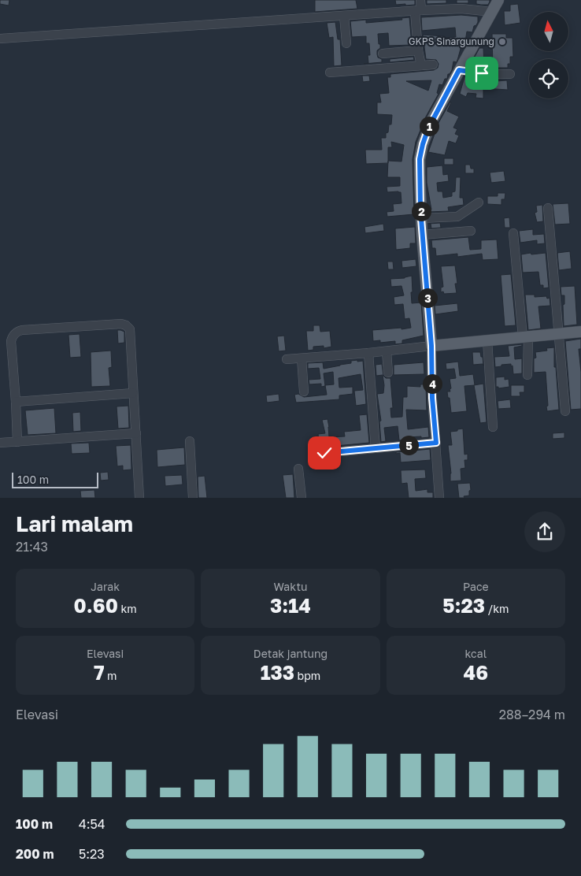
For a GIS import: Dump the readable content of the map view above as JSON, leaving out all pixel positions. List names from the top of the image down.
{
  "places": ["GKPS Sinargunung"],
  "scale_bar": "100 m",
  "north": "top",
  "page": {
    "pins": [
      "1",
      "2",
      "3",
      "4",
      "5"
    ],
    "scale": "100 m",
    "heading": ["Lari malam", "21:43"],
    "stats": [
      ["Jarak", "0.60 km"],
      ["Waktu", "3:14"],
      ["Pace", "5:23 /km"],
      ["Elevasi", "7 m"],
      ["Detak jantung", "133 bpm"],
      ["kcal", "46"]
    ],
    "chart": ["Elevasi", "288–294 m"],
    "list": [
      {
        "name": "100 m",
        "note": "4:54"
      },
      {
        "name": "200 m",
        "note": "5:23"
      }
    ]
  }
}
